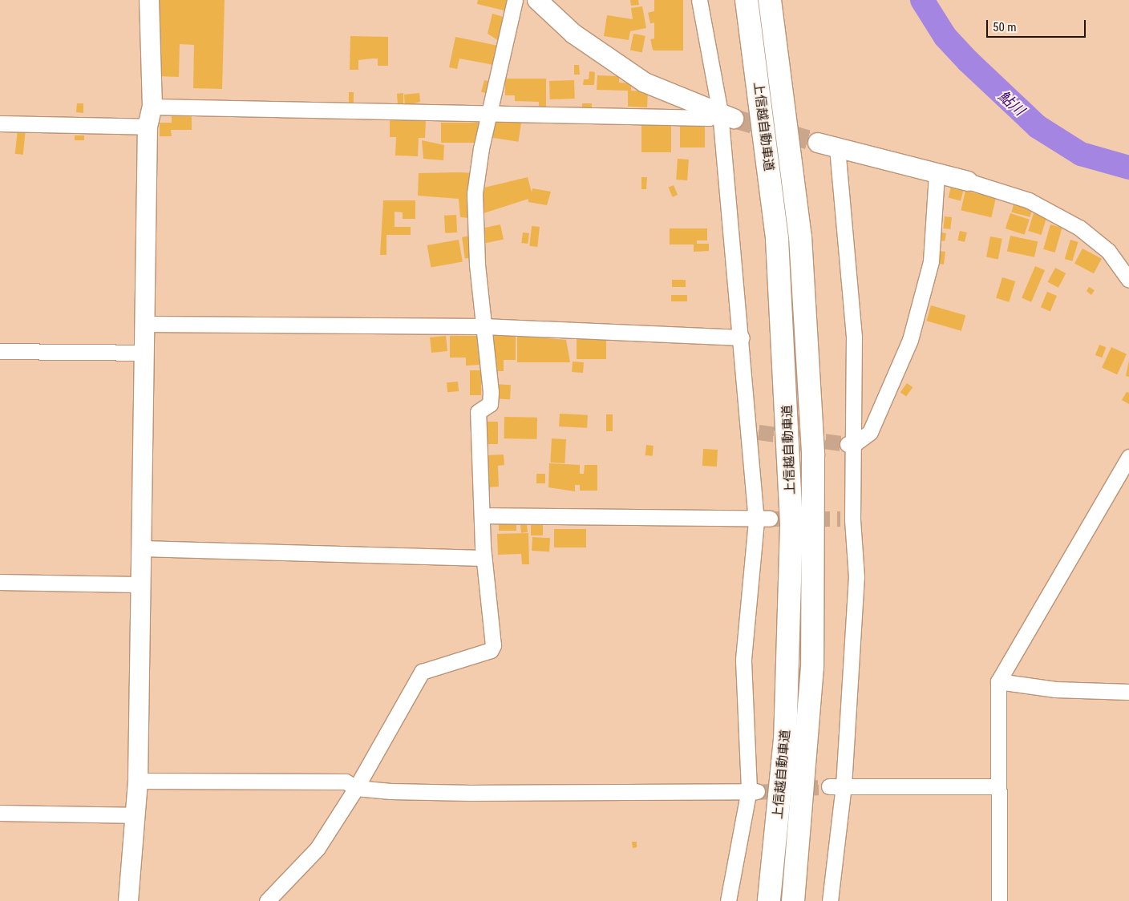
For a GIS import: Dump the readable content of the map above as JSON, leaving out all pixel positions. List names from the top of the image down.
{
  "streets": {
    "highway": ["上信越自動車道"]
  },
  "water": ["鮎川"],
  "scale_bar": "50 m"
}
